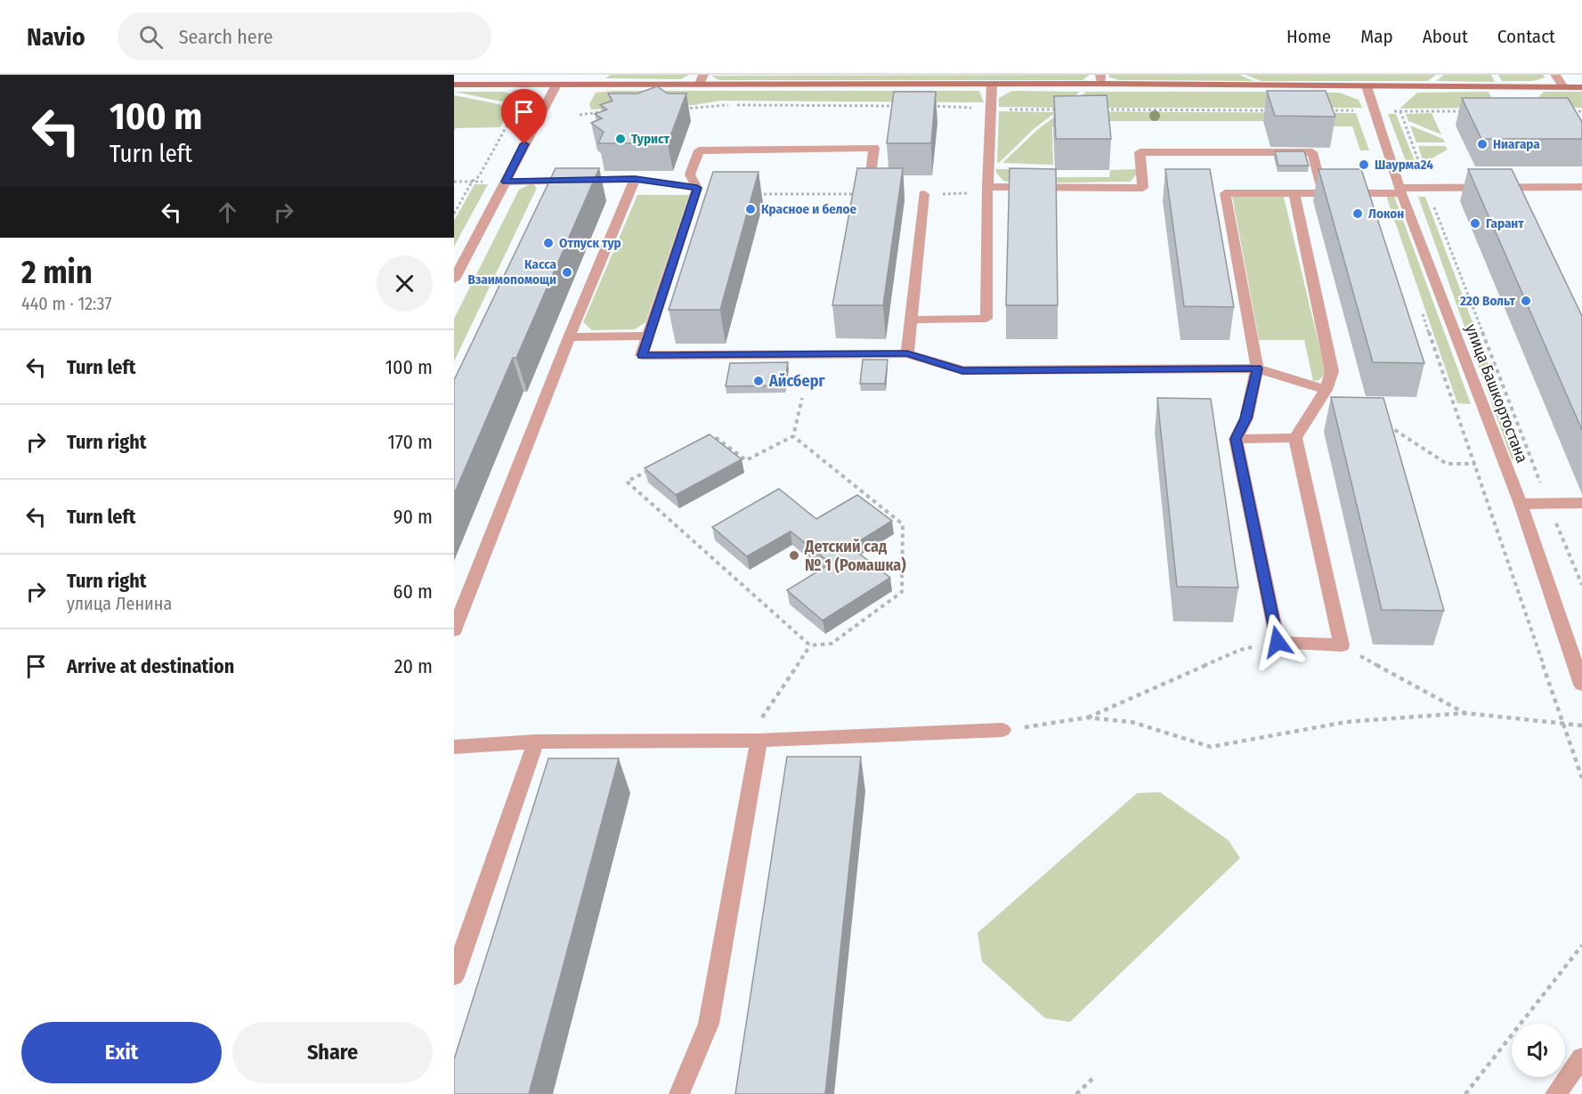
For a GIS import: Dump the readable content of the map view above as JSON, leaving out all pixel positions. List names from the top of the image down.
{
  "streets": {
    "street": ["улица Башкортостана"]
  },
  "places": [
    "Турист",
    "Ниагара",
    "Шаурма24",
    "Красное и белое",
    "Локон",
    "Гарант",
    "Отпуск тур",
    "Касса Взаимопомощи",
    "220 Вольт",
    "Айсберг",
    "Детский сад № 1 (Ромашка)"
  ],
  "page": {
    "header": "Navio",
    "search": "Search here",
    "nav": [
      "Home",
      "Map",
      "About",
      "Contact"
    ],
    "turn": ["100 m", "Turn left"],
    "heading": ["2 min", "440 m · 12:37"],
    "list": [
      {
        "name": "Turn left",
        "value": "100 m"
      },
      {
        "name": "Turn right",
        "value": "170 m"
      },
      {
        "name": "Turn left",
        "value": "90 m"
      },
      {
        "name": "Turn right",
        "note": "улица Ленина",
        "value": "60 m"
      },
      {
        "name": "Arrive at destination",
        "value": "20 m"
      }
    ],
    "buttons": ["Exit", "Share"]
  }
}
